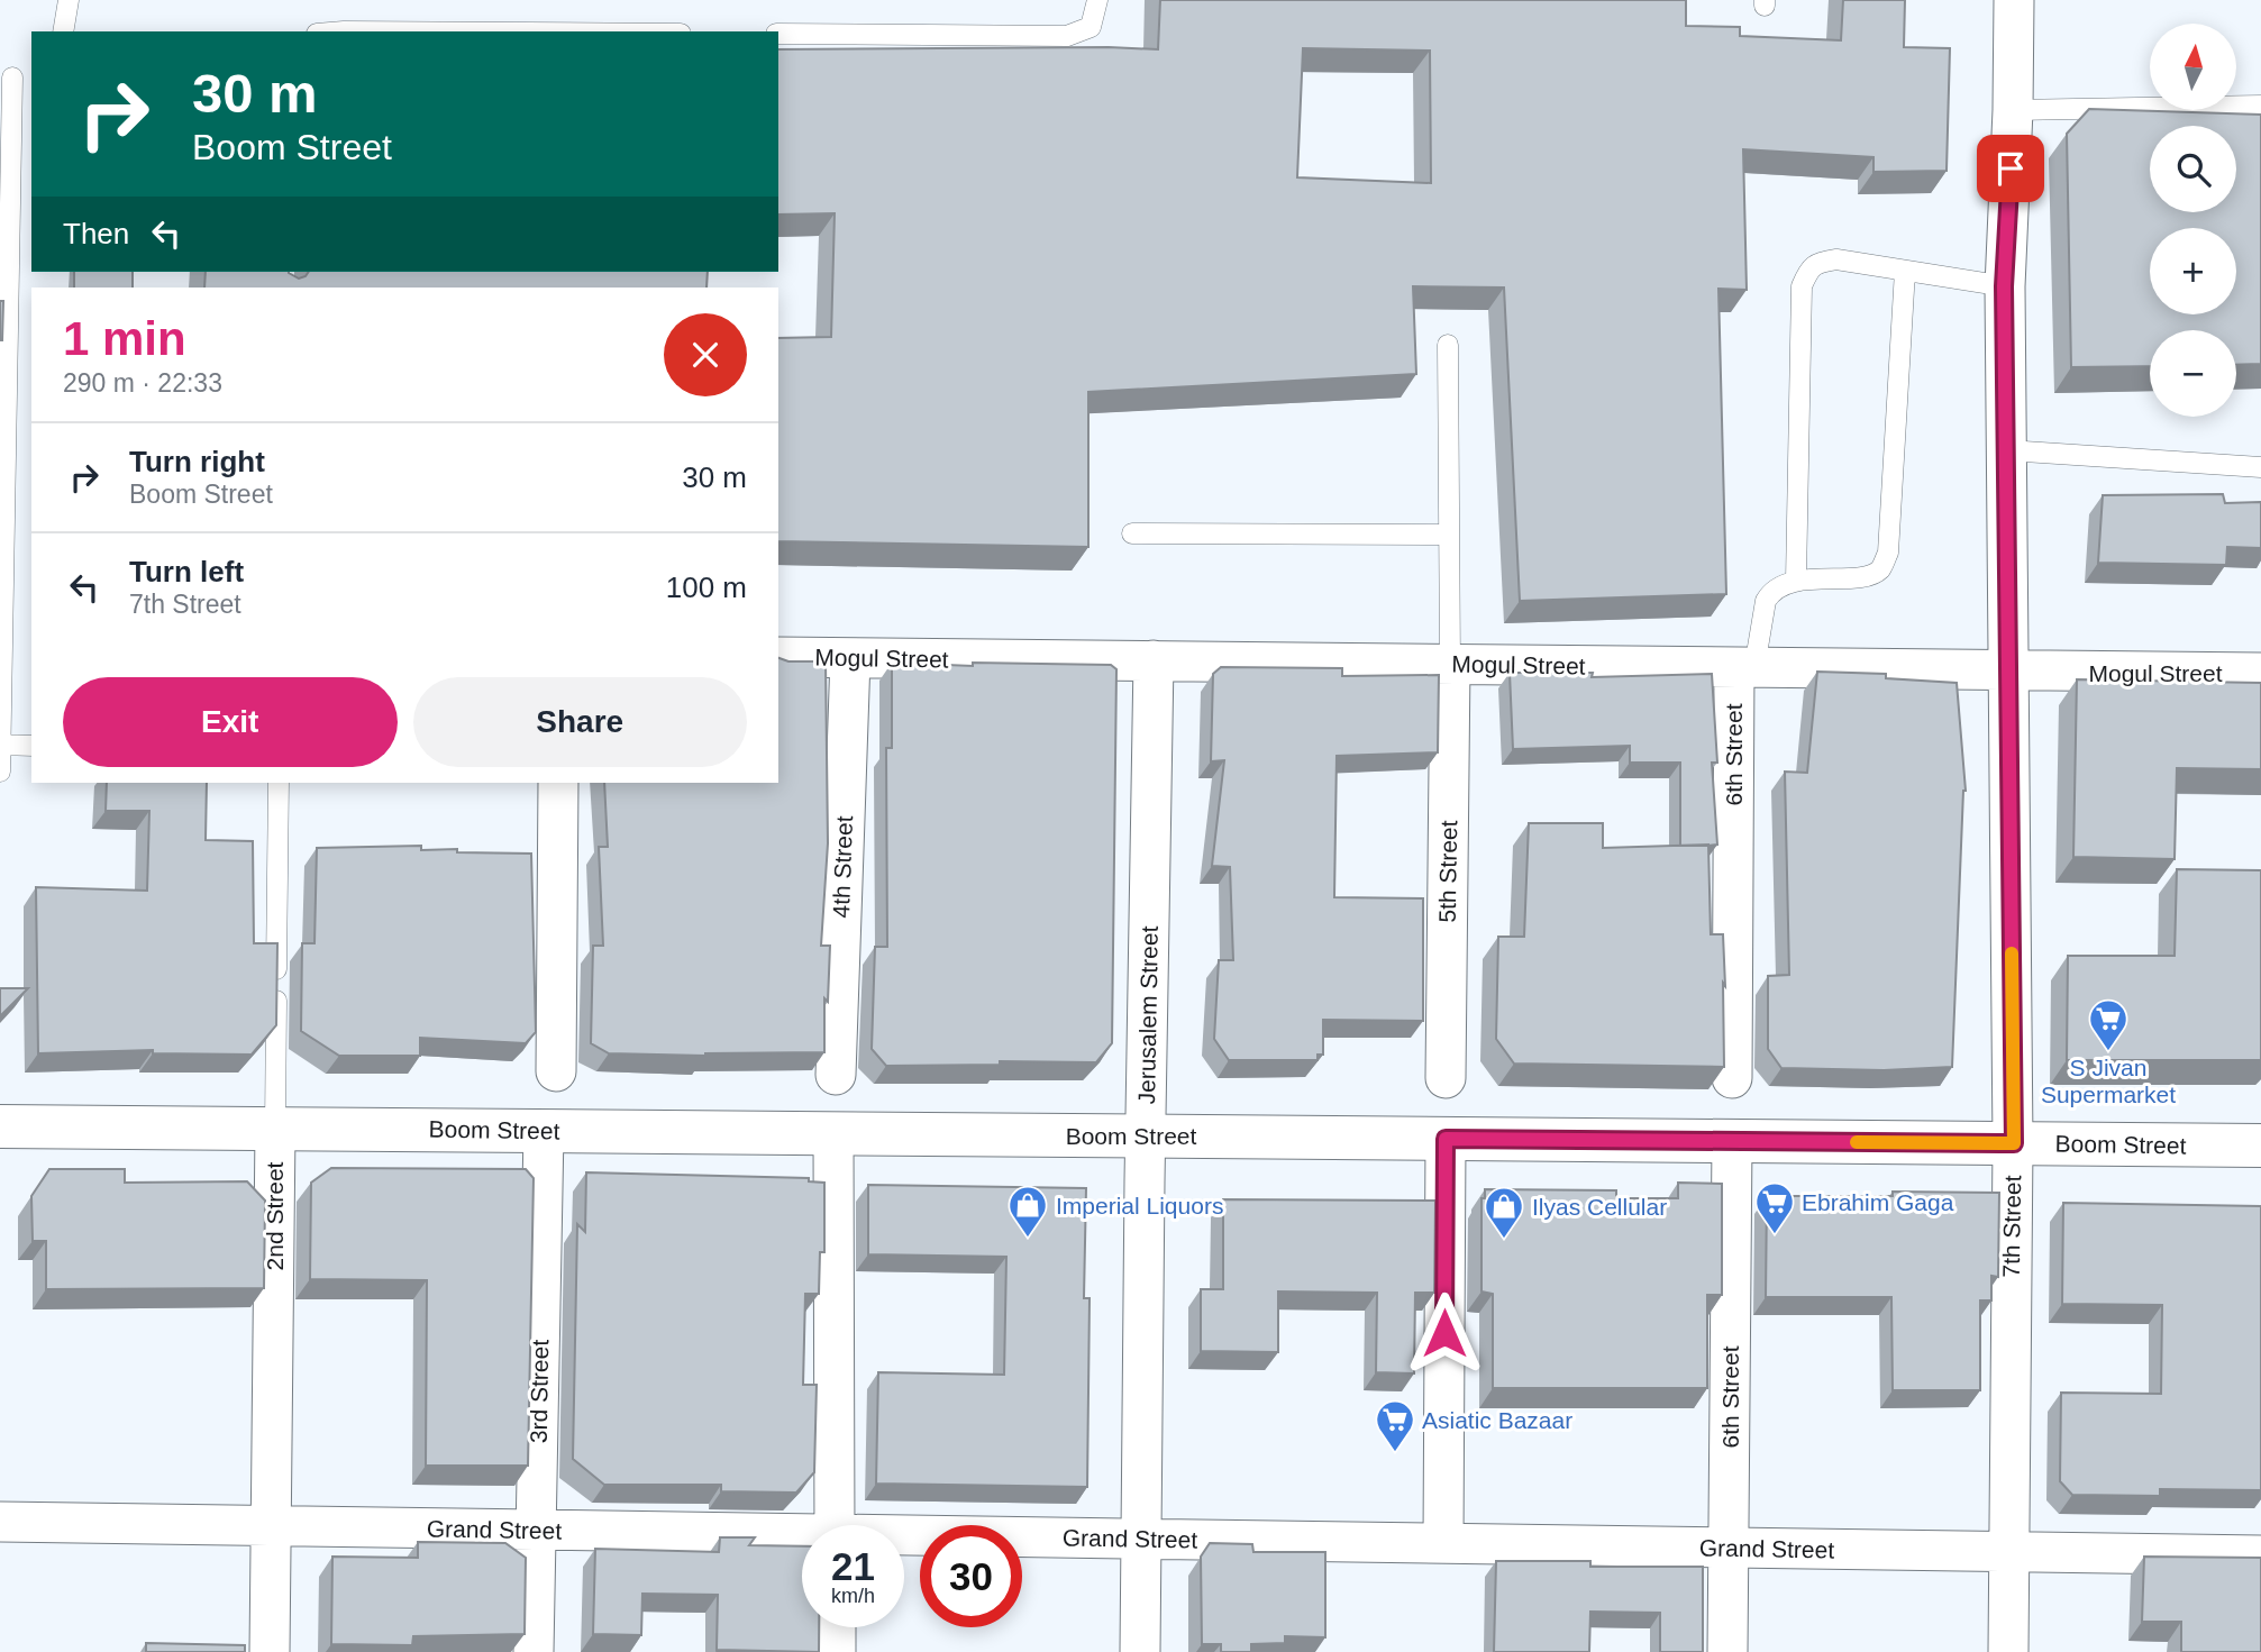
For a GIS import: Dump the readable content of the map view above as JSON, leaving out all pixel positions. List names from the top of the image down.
{
  "streets": {
    "main road": ["Boom Street"],
    "street": [
      "Mogul Street",
      "6th Street",
      "4th Street",
      "5th Street",
      "Jerusalem Street",
      "2nd Street",
      "7th Street",
      "3rd Street",
      "Grand Street"
    ]
  },
  "crossings": [
    ["Mogul Street", "6th Street"],
    ["Mogul Street", "4th Street"],
    ["Mogul Street", "5th Street"],
    ["Mogul Street", "Jerusalem Street"],
    ["Mogul Street", "7th Street"],
    ["6th Street", "Boom Street"],
    ["6th Street", "Grand Street"],
    ["Jerusalem Street", "Boom Street"],
    ["Jerusalem Street", "Grand Street"],
    ["Boom Street", "2nd Street"],
    ["Boom Street", "7th Street"],
    ["Boom Street", "3rd Street"],
    ["2nd Street", "Grand Street"],
    ["7th Street", "Grand Street"],
    ["3rd Street", "Grand Street"]
  ],
  "places": {
    "supermarket": ["S Jivan Supermarket", "Ebrahim Gaga", "Asiatic Bazaar"],
    "shop": ["Imperial Liquors", "Ilyas Cellular"]
  },
  "north": "top",
  "page": {
    "map_buttons": ["+", "−"],
    "turn": ["30 m", "Boom Street"],
    "then": "Then",
    "heading": ["1 min", "290 m · 22:33"],
    "list": [
      {
        "name": "Turn right",
        "note": "Boom Street",
        "value": "30 m"
      },
      {
        "name": "Turn left",
        "note": "7th Street",
        "value": "100 m"
      }
    ],
    "buttons": ["Exit", "Share"],
    "speed": "21 km/h",
    "limit": "30"
  }
}
